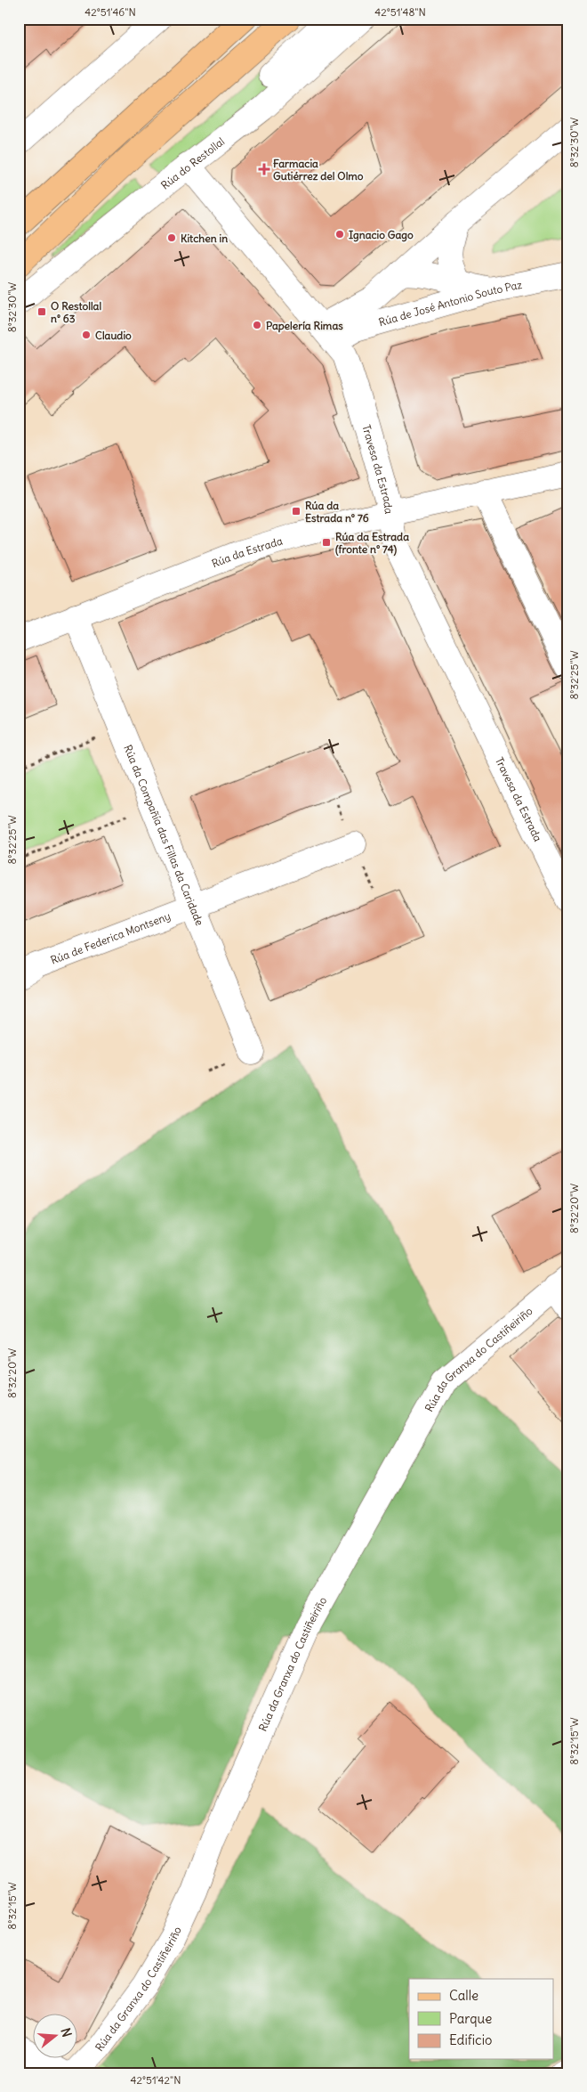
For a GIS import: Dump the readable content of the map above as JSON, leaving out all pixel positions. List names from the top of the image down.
{
  "streets": {
    "street": [
      "Rúa do Restollal",
      "Rúa de José Antonio Souto Paz",
      "Travesa da Estrada",
      "Rúa da Estrada",
      "Rúa da Compañía das Fillas da Caridade",
      "Rúa de Federica Montseny",
      "Rúa da Granxa do Castiñeiriño"
    ]
  },
  "crossings": [
    ["Rúa do Restollal", "Travesa da Estrada"],
    ["Rúa de José Antonio Souto Paz", "Travesa da Estrada"],
    ["Travesa da Estrada", "Rúa da Estrada"],
    ["Rúa da Estrada", "Rúa da Compañía das Fillas da Caridade"],
    ["Rúa da Compañía das Fillas da Caridade", "Rúa de Federica Montseny"]
  ],
  "places": {
    "health": ["Farmacia Gutiérrez del Olmo"],
    "other": [
      "Ignacio Gago",
      "Kitchen in",
      "Papelería Rimas",
      "Claudio"
    ],
    "transit": ["O Restollal n° 63", "Rúa da Estrada nº 76", "Rúa da Estrada (fronte nº 74)"]
  },
  "legend": ["Calle", "Parque", "Edificio"],
  "north": "right",
  "coordinates": [
    "42°51'46\"N",
    "42°51'48\"N",
    "8°32'30\"W",
    "8°32'25\"W",
    "8°32'20\"W",
    "8°32'15\"W",
    "42°51'42\"N"
  ]
}
